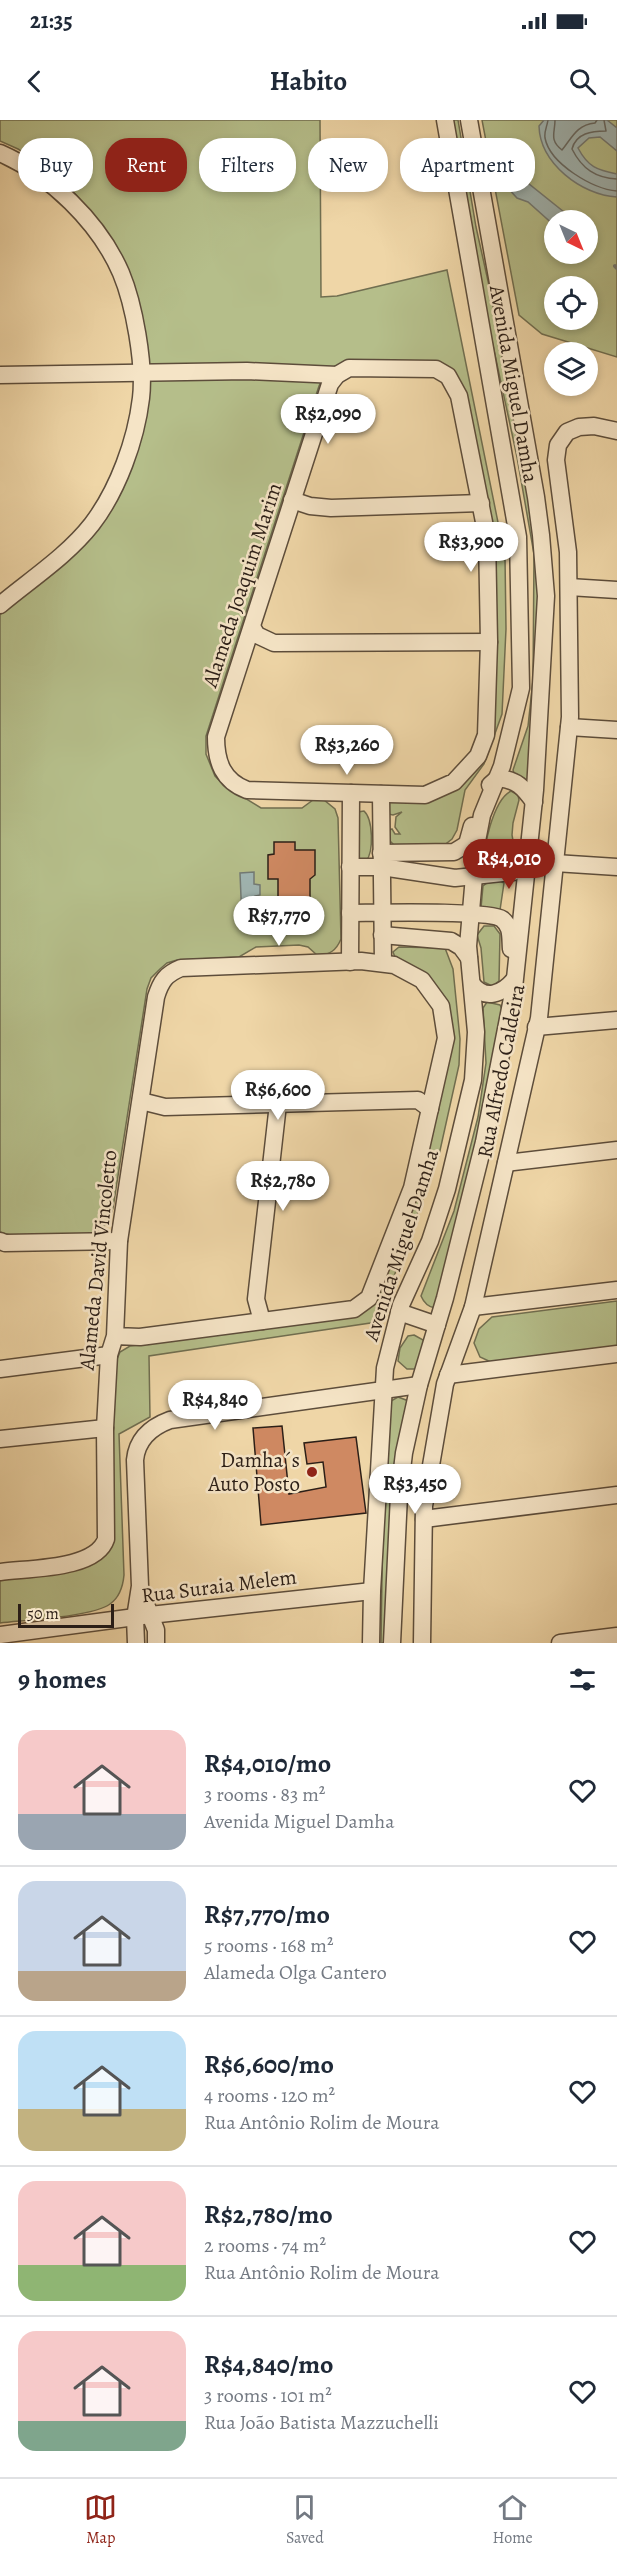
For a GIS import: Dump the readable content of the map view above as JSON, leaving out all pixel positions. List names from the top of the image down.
{
  "streets": {
    "street": [
      "Avenida Miguel Damha",
      "Alameda Joaquim Marim",
      "Rua Alfredo Caldeira",
      "Alameda David Vincoletto",
      "Rua Suraia Melem"
    ]
  },
  "crossings": [
    ["Avenida Miguel Damha", "Rua Suraia Melem"]
  ],
  "places": ["Damha´s Auto Posto"],
  "scale_bar": "50 m",
  "north": "bottom right",
  "page": {
    "status": "21:35",
    "header": "Habito",
    "chip": [
      "Buy",
      "Rent",
      "Filters",
      "New",
      "Apartment"
    ],
    "price": [
      "R$2,090",
      "R$3,900",
      "R$3,260",
      "R$4,010",
      "R$7,770",
      "R$6,600",
      "R$2,780",
      "R$4,840",
      "R$3,450"
    ],
    "scale": "50 m",
    "heading": "9 homes",
    "list": [
      {
        "name": "R$4,010/mo",
        "note": "3 rooms · 83 m² · Avenida Miguel Damha"
      },
      {
        "name": "R$7,770/mo",
        "note": "5 rooms · 168 m² · Alameda Olga Cantero"
      },
      {
        "name": "R$6,600/mo",
        "note": "4 rooms · 120 m² · Rua Antônio Rolim de Moura"
      },
      {
        "name": "R$2,780/mo",
        "note": "2 rooms · 74 m² · Rua Antônio Rolim de Moura"
      },
      {
        "name": "R$4,840/mo",
        "note": "3 rooms · 101 m² · Rua João Batista Mazzuchelli"
      }
    ],
    "tabs": ["Map", "Saved", "Home"]
  }
}
